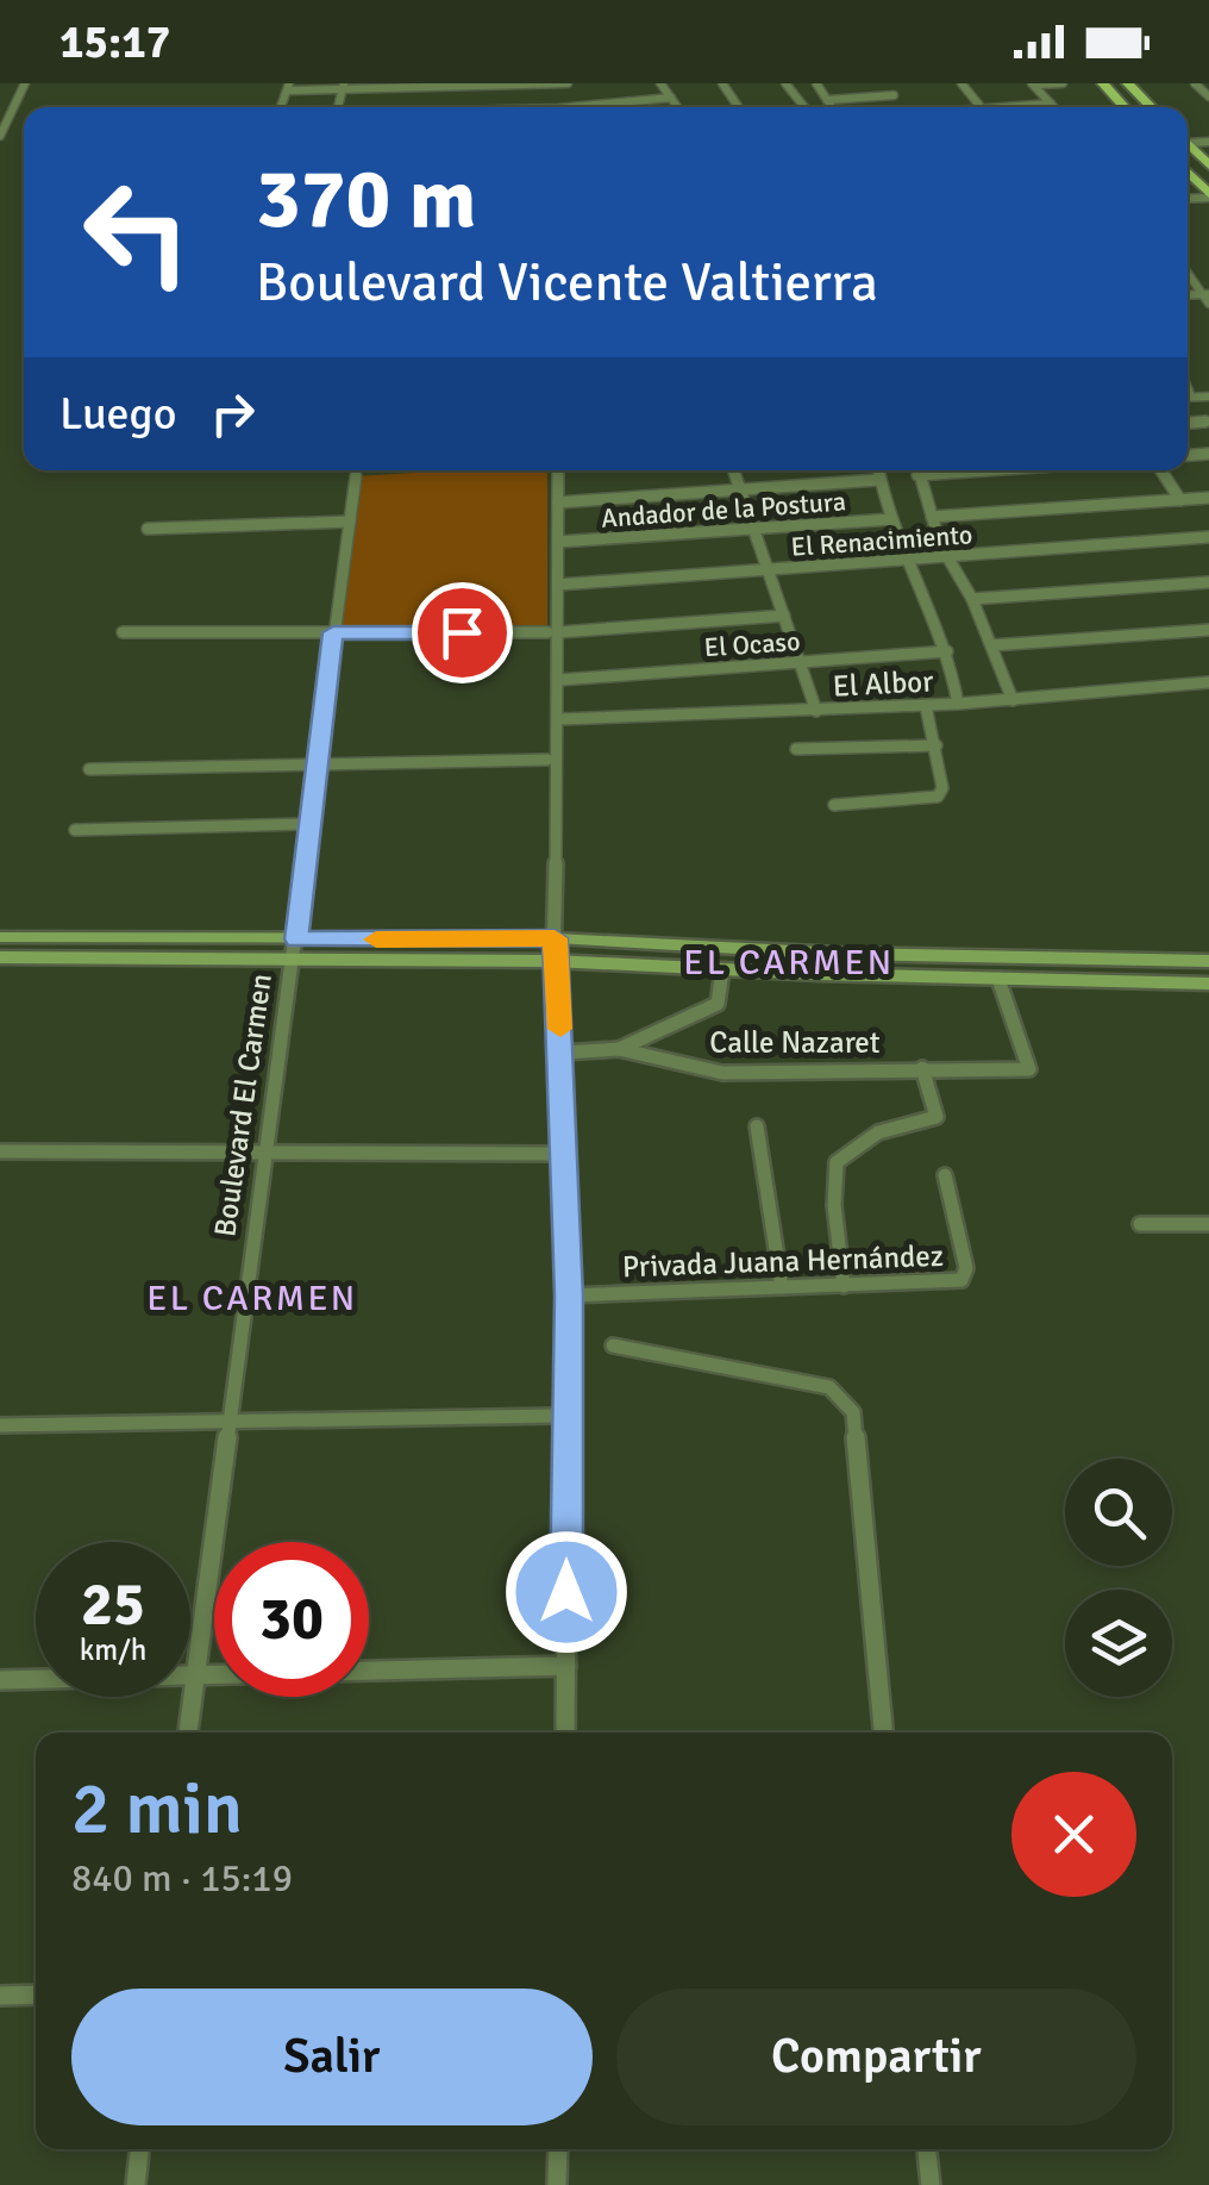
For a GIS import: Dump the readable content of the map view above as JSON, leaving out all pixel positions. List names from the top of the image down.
{
  "streets": {
    "street": [
      "Andador de la Postura",
      "El Renacimiento",
      "El Ocaso",
      "El Albor",
      "Calle Nazaret",
      "Boulevard El Carmen",
      "Privada Juana Hernández"
    ]
  },
  "districts": ["EL CARMEN", "EL CARMEN"],
  "page": {
    "status": "15:17",
    "turn": ["370 m", "Boulevard Vicente Valtierra"],
    "then": "Luego",
    "speed": "25 km/h",
    "limit": "30",
    "heading": ["2 min", "840 m · 15:19"],
    "buttons": ["Salir", "Compartir"]
  }
}
